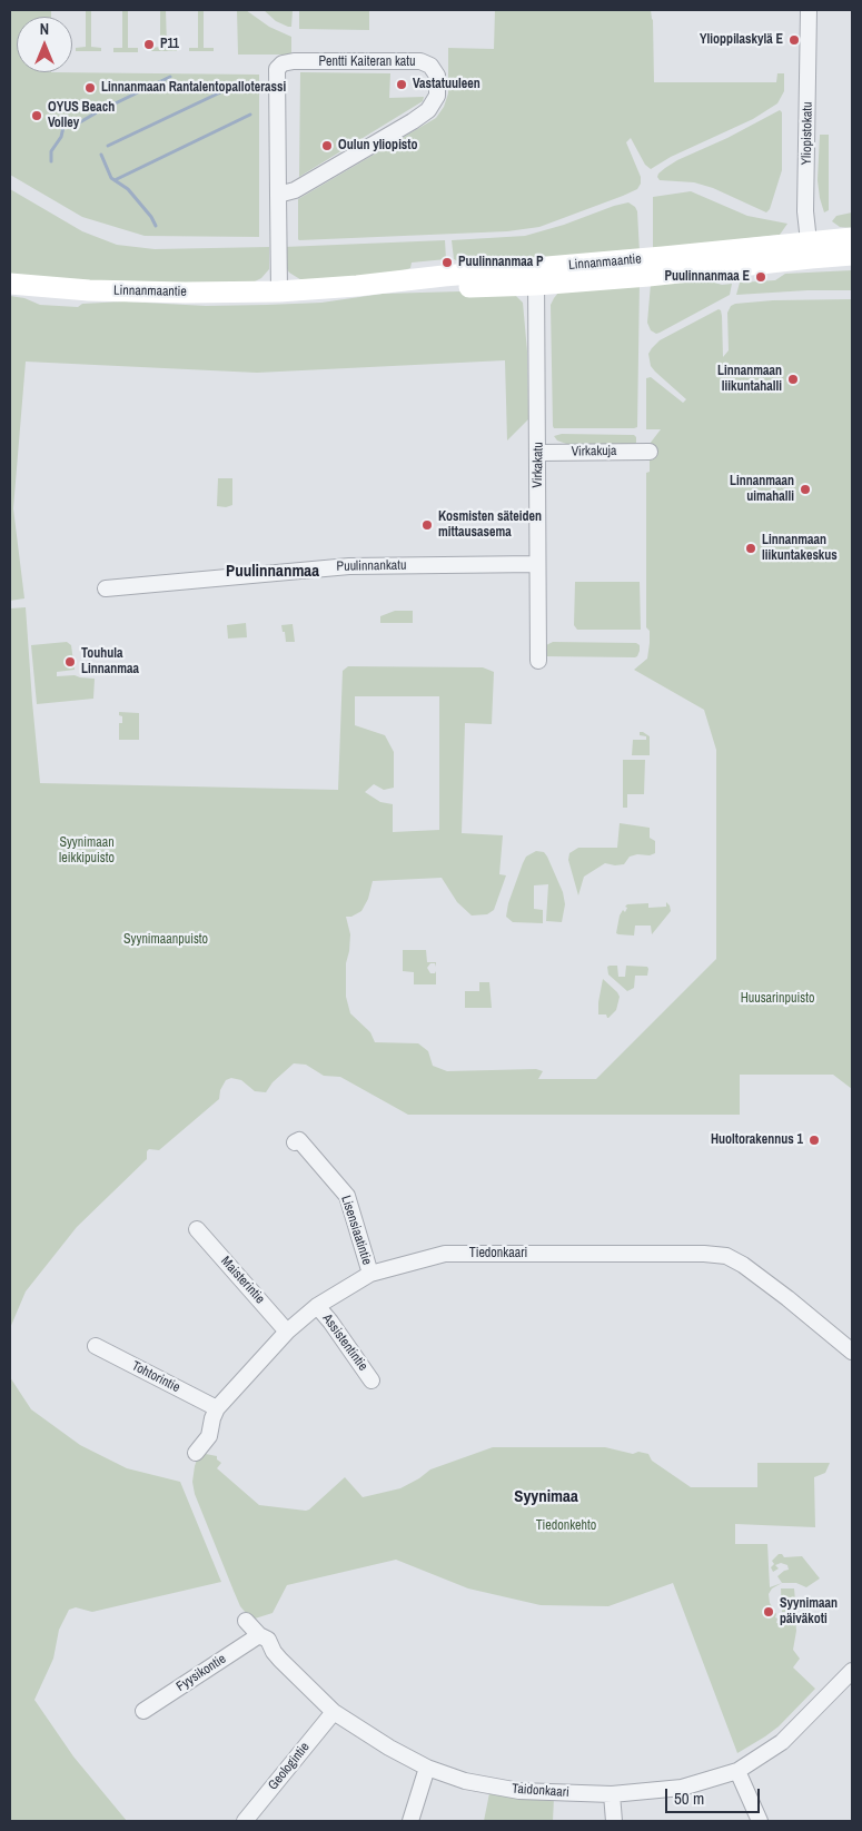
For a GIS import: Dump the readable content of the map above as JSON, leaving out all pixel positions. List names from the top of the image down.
{
  "streets": {
    "main road": ["Linnanmaantie"],
    "street": [
      "Pentti Kaiteran katu",
      "Yliopistokatu",
      "Virkakuja",
      "Virkakatu",
      "Puulinnankatu",
      "Lisensiaatintie",
      "Tiedonkaari",
      "Maisterintie",
      "Assistentintie",
      "Tohtorintie",
      "Fyysikontie",
      "Geologintie",
      "Taidonkaari"
    ]
  },
  "crossings": [
    ["Pentti Kaiteran katu", "Linnanmaantie"],
    ["Yliopistokatu", "Linnanmaantie"],
    ["Linnanmaantie", "Virkakatu"],
    ["Virkakuja", "Virkakatu"],
    ["Virkakatu", "Puulinnankatu"],
    ["Lisensiaatintie", "Tiedonkaari"],
    ["Tiedonkaari", "Maisterintie"],
    ["Tiedonkaari", "Assistentintie"],
    ["Tiedonkaari", "Tohtorintie"],
    ["Fyysikontie", "Taidonkaari"],
    ["Geologintie", "Taidonkaari"]
  ],
  "districts": ["Puulinnanmaa", "Syynimaa"],
  "parks": [
    "Syynimaan leikkipuisto",
    "Syynimaanpuisto",
    "Huusarinpuisto",
    "Tiedonkehto"
  ],
  "places": [
    "Ylioppilaskylä E",
    "P11",
    "Vastatuuleen",
    "Linnanmaan Rantalentopalloterassi",
    "OYUS Beach Volley",
    "Oulun yliopisto",
    "Puulinnanmaa P",
    "Puulinnanmaa E",
    "Linnanmaan liikuntahalli",
    "Linnanmaan uimahalli",
    "Kosmisten säteiden mittausasema",
    "Linnanmaan liikuntakeskus",
    "Touhula Linnanmaa",
    "Huoltorakennus 1",
    "Syynimaan päiväkoti"
  ],
  "scale_bar": "50 m",
  "north": "top"
}
